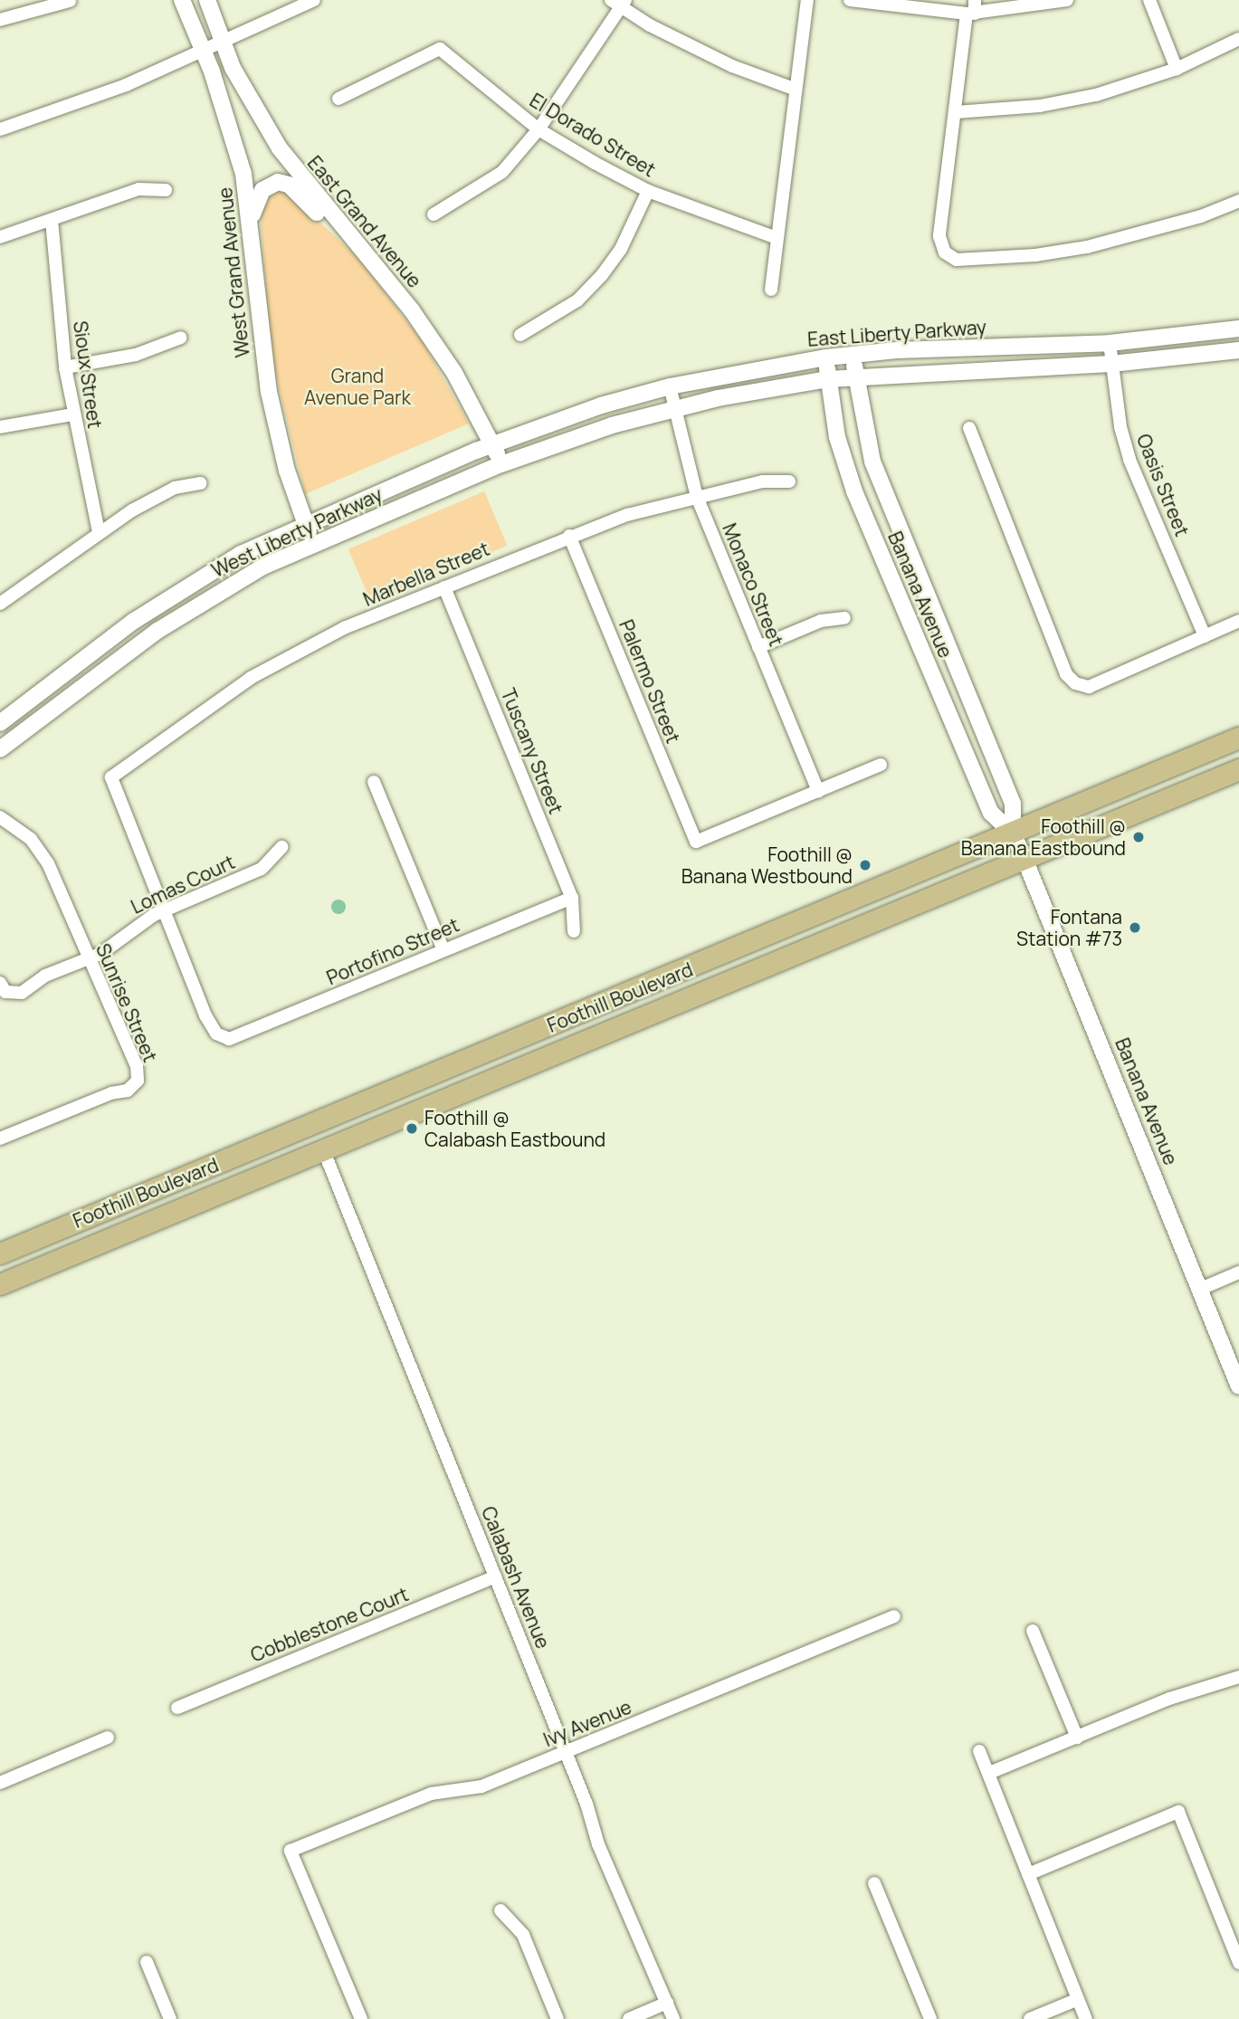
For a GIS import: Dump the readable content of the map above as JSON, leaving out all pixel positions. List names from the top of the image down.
{
  "streets": {
    "main road": ["Foothill Boulevard"],
    "street": [
      "El Dorado Street",
      "East Grand Avenue",
      "West Grand Avenue",
      "East Liberty Parkway",
      "Sioux Street",
      "Oasis Street",
      "West Liberty Parkway",
      "Marbella Street",
      "Monaco Street",
      "Banana Avenue",
      "Palermo Street",
      "Tuscany Street",
      "Lomas Court",
      "Portofino Street",
      "Sunrise Street",
      "Calabash Avenue",
      "Cobblestone Court",
      "Ivy Avenue"
    ]
  },
  "crossings": [
    ["East Grand Avenue", "East Liberty Parkway"],
    ["East Grand Avenue", "West Liberty Parkway"],
    ["West Grand Avenue", "West Liberty Parkway"],
    ["East Liberty Parkway", "Oasis Street"],
    ["East Liberty Parkway", "West Liberty Parkway"],
    ["East Liberty Parkway", "Monaco Street"],
    ["East Liberty Parkway", "Banana Avenue"],
    ["Marbella Street", "Monaco Street"],
    ["Marbella Street", "Palermo Street"],
    ["Marbella Street", "Tuscany Street"],
    ["Marbella Street", "Lomas Court"],
    ["Marbella Street", "Portofino Street"],
    ["Monaco Street", "Palermo Street"],
    ["Banana Avenue", "Foothill Boulevard"],
    ["Tuscany Street", "Portofino Street"],
    ["Lomas Court", "Portofino Street"],
    ["Lomas Court", "Sunrise Street"],
    ["Foothill Boulevard", "Calabash Avenue"],
    ["Calabash Avenue", "Cobblestone Court"],
    ["Calabash Avenue", "Ivy Avenue"]
  ],
  "parks": ["Grand Avenue Park"],
  "places": [
    "Foothill @ Banana Eastbound",
    "Foothill @ Banana Westbound",
    "Fontana Station #73",
    "Foothill @ Calabash Eastbound"
  ]
}
